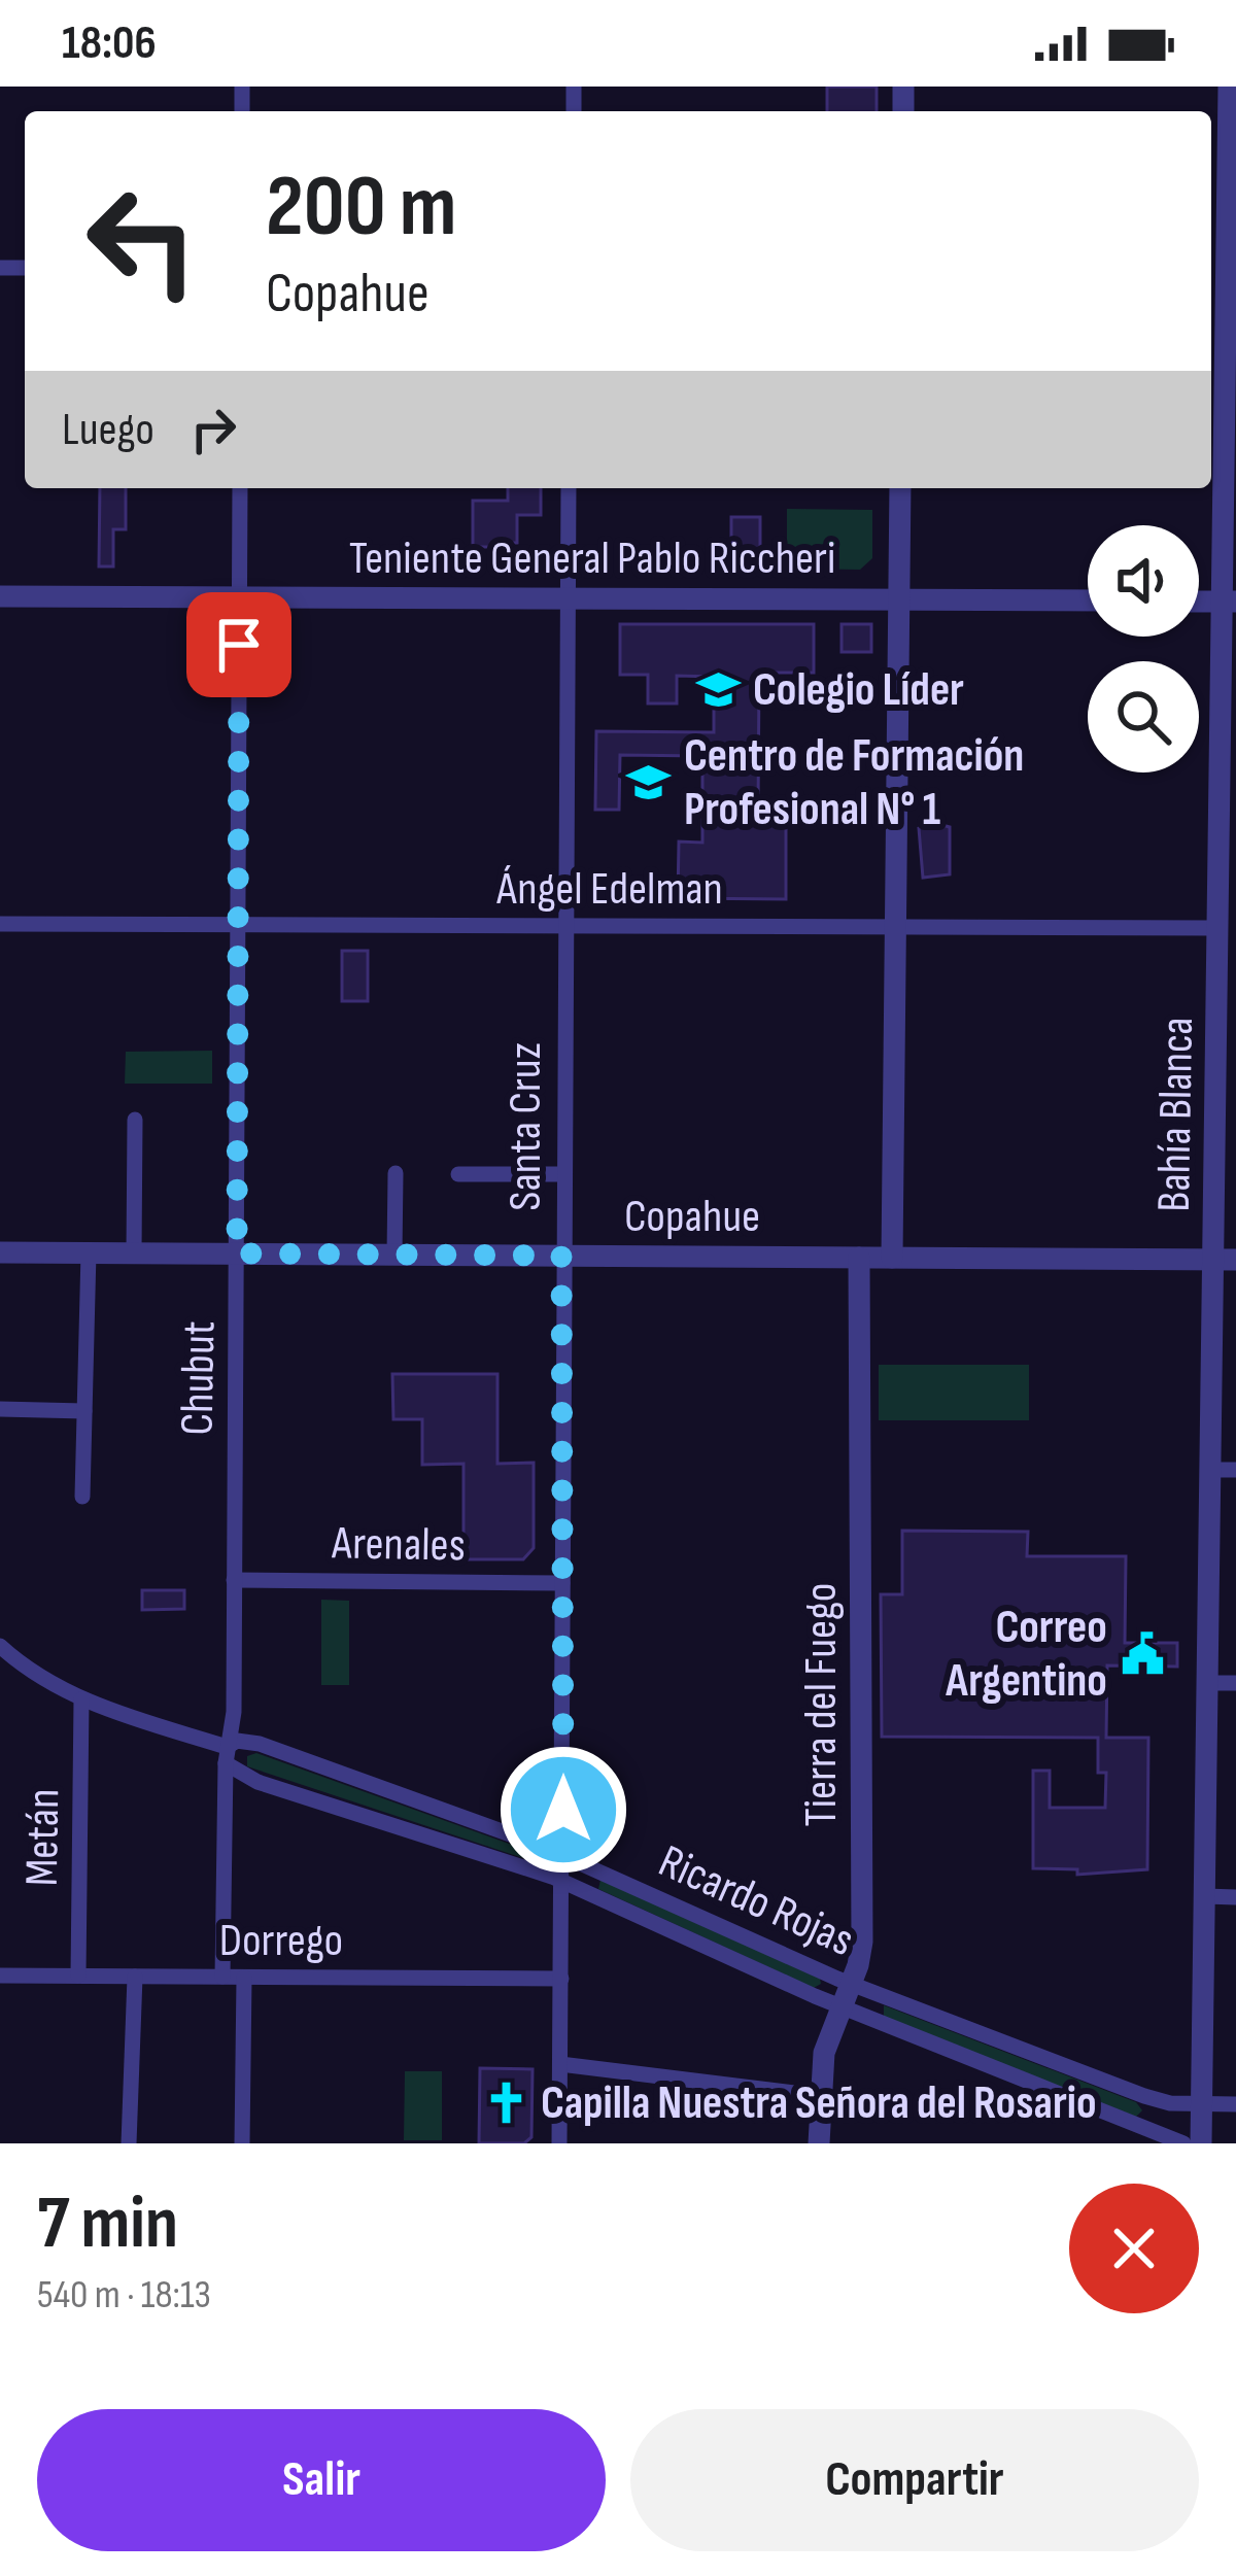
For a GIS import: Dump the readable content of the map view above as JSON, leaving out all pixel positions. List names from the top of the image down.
{
  "streets": {
    "street": [
      "Teniente General Pablo Riccheri",
      "Ángel Edelman",
      "Bahía Blanca",
      "Santa Cruz",
      "Copahue",
      "Chubut",
      "Arenales",
      "Tierra del Fuego",
      "Metán",
      "Ricardo Rojas",
      "Dorrego"
    ]
  },
  "crossings": [
    ["Teniente General Pablo Riccheri", "Santa Cruz"],
    ["Teniente General Pablo Riccheri", "Chubut"],
    ["Ángel Edelman", "Bahía Blanca"],
    ["Ángel Edelman", "Santa Cruz"],
    ["Ángel Edelman", "Chubut"],
    ["Bahía Blanca", "Copahue"],
    ["Bahía Blanca", "Ricardo Rojas"],
    ["Santa Cruz", "Copahue"],
    ["Santa Cruz", "Arenales"],
    ["Santa Cruz", "Ricardo Rojas"],
    ["Santa Cruz", "Dorrego"],
    ["Copahue", "Chubut"],
    ["Copahue", "Tierra del Fuego"],
    ["Chubut", "Arenales"],
    ["Chubut", "Ricardo Rojas"],
    ["Chubut", "Dorrego"],
    ["Tierra del Fuego", "Ricardo Rojas"],
    ["Metán", "Ricardo Rojas"],
    ["Metán", "Dorrego"]
  ],
  "places": {
    "school or university": ["Colegio Líder", "Centro de Formación Profesional N° 1"],
    "public building": ["Correo Argentino"],
    "church": ["Capilla Nuestra Señora del Rosario"]
  },
  "page": {
    "status": "18:06",
    "turn": ["200 m", "Copahue"],
    "then": "Luego",
    "heading": ["7 min", "540 m · 18:13"],
    "buttons": ["Salir", "Compartir"]
  }
}
